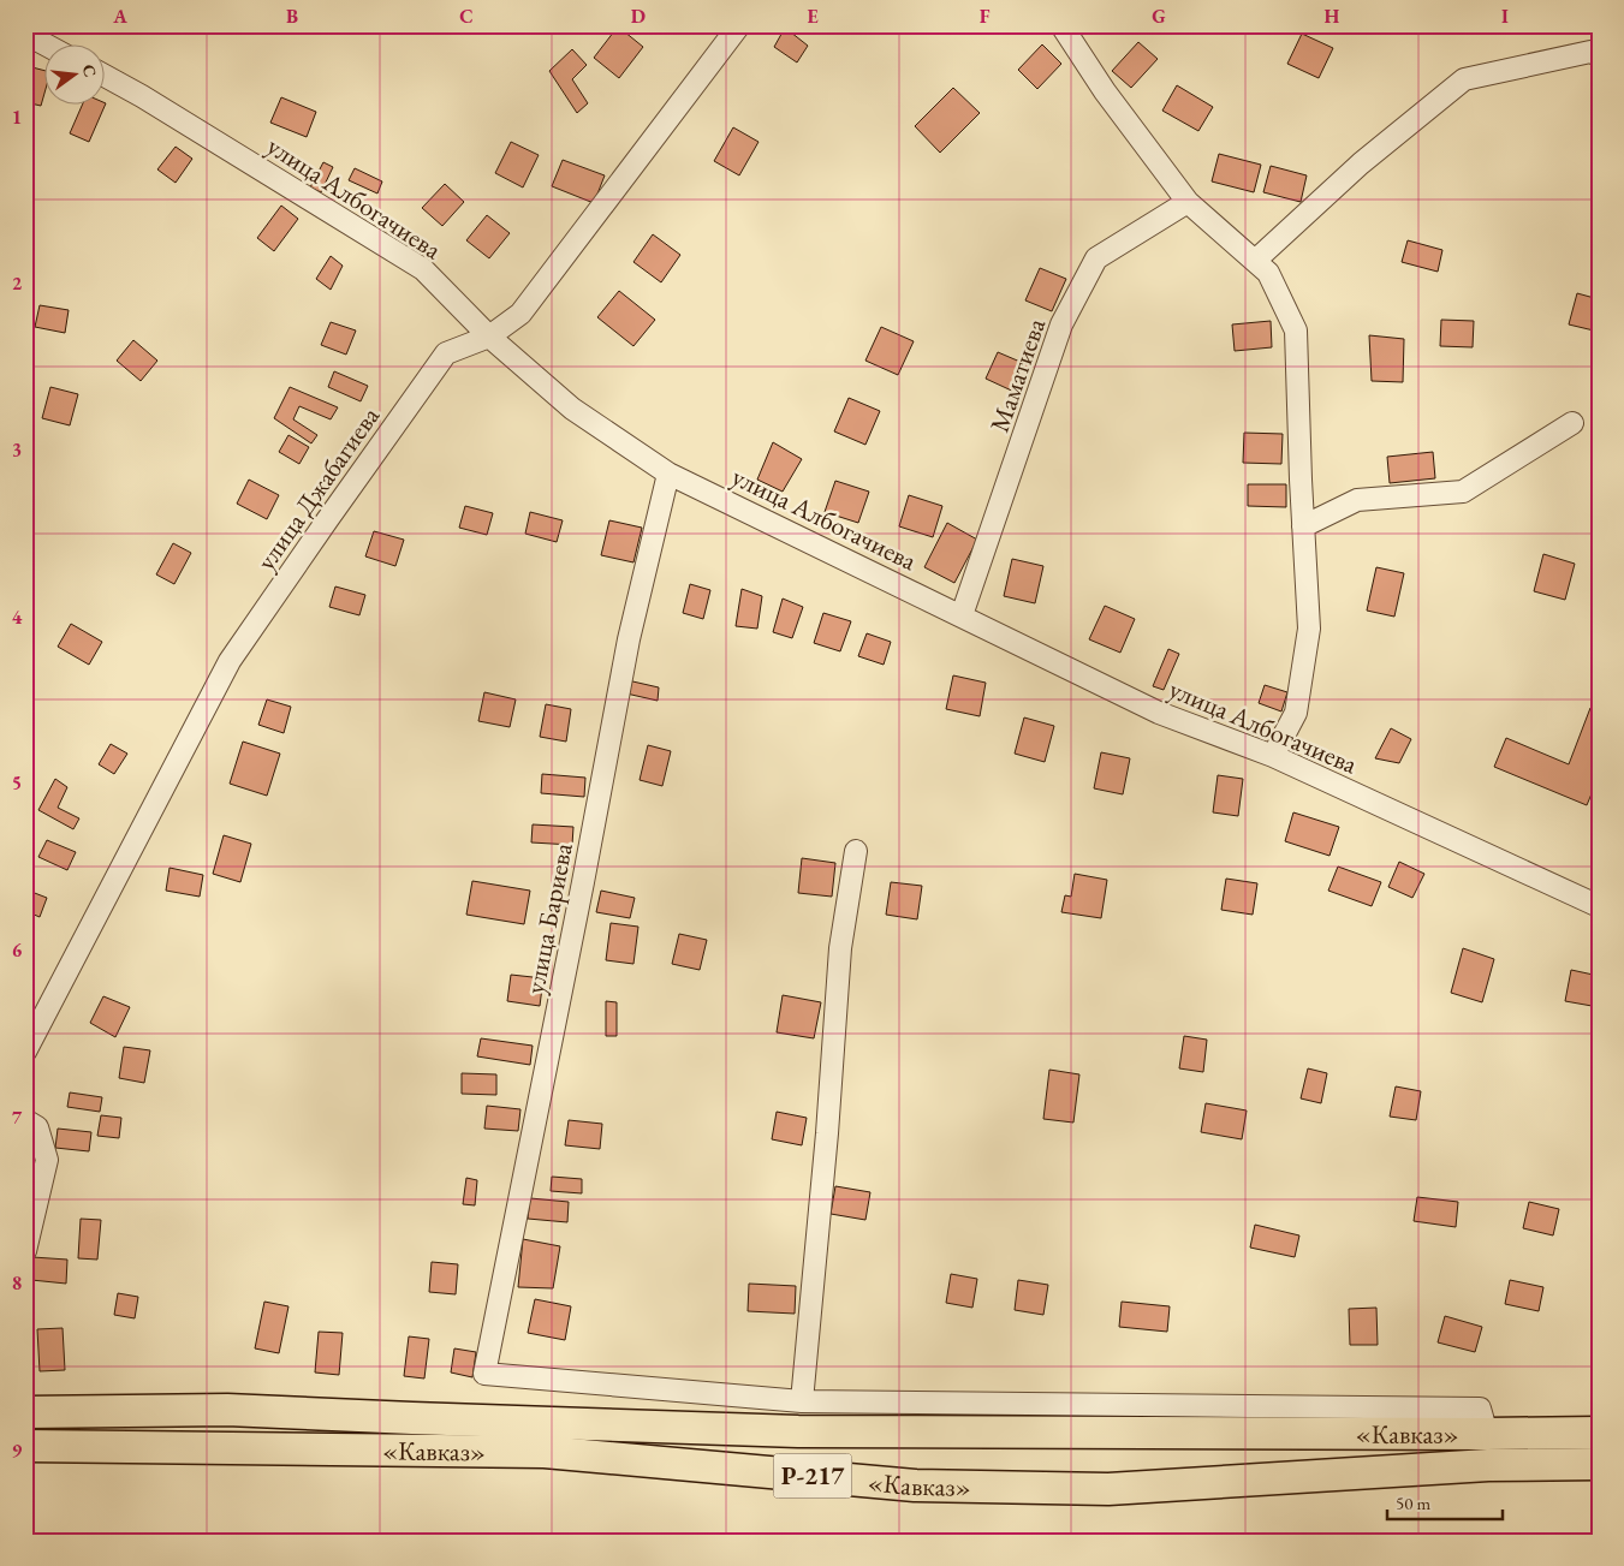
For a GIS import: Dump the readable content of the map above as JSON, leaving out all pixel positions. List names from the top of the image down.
{
  "streets": {
    "highway": ["«Кавказ»", "Р-217"],
    "street": [
      "улица Албогачиева",
      "Маматиева",
      "улица Джабагиева",
      "улица Бариева"
    ]
  },
  "crossings": [
    ["улица Албогачиева", "Маматиева"],
    ["улица Албогачиева", "улица Джабагиева"],
    ["улица Албогачиева", "улица Бариева"]
  ],
  "scale_bar": "50 m",
  "north": "right",
  "grid": {
    "columns": [
      "A",
      "B",
      "C",
      "D",
      "E",
      "F",
      "G",
      "H",
      "I"
    ],
    "rows": [
      "1",
      "2",
      "3",
      "4",
      "5",
      "6",
      "7",
      "8",
      "9"
    ]
  }
}
